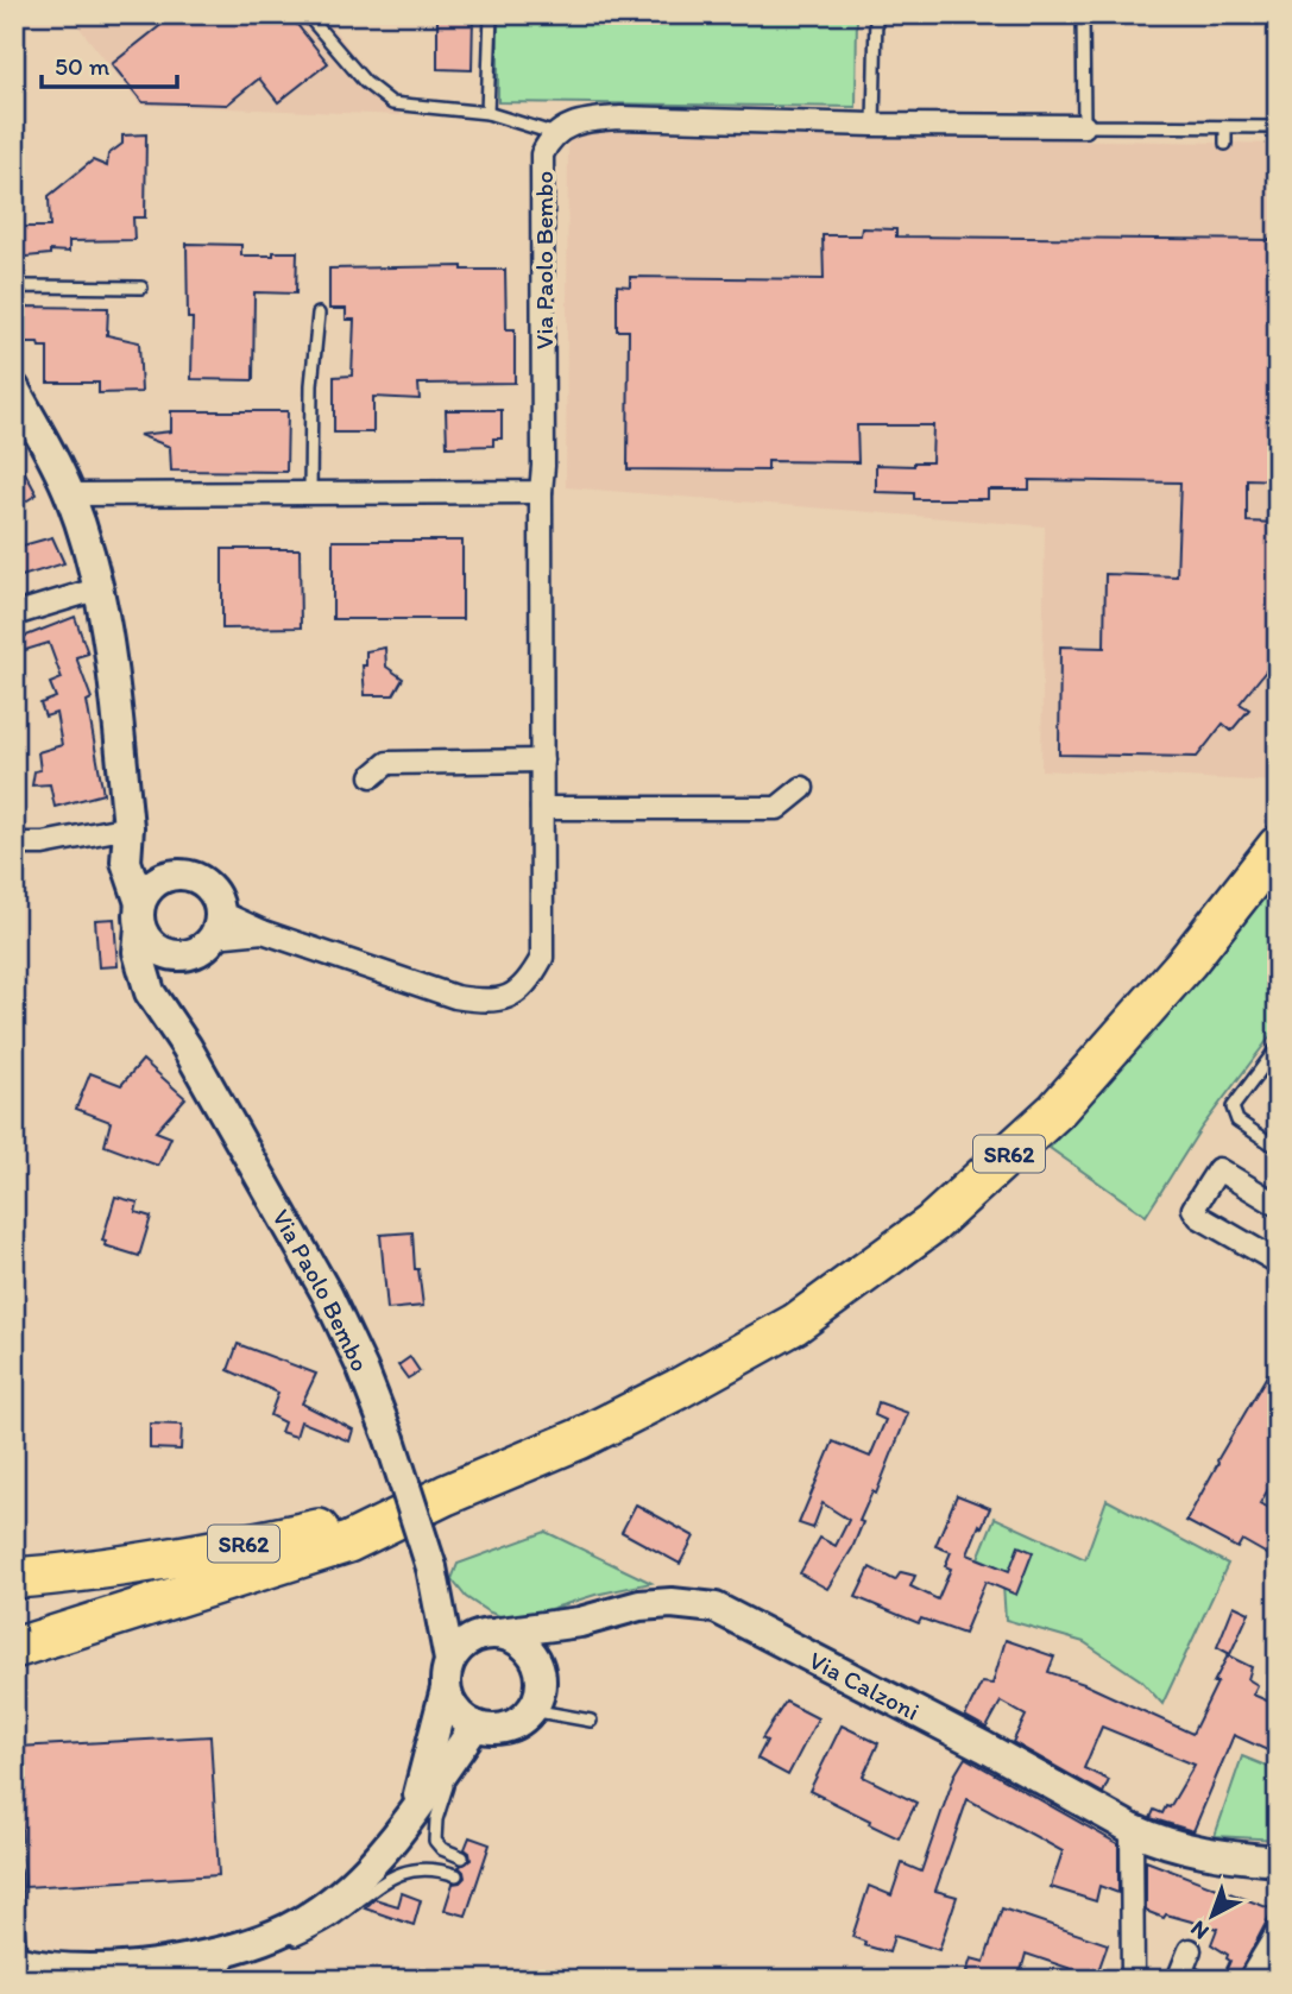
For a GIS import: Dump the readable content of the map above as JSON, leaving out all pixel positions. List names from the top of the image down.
{
  "streets": {
    "highway": ["SR62"],
    "street": ["Via Paolo Bembo", "Via Calzoni"]
  },
  "crossings": [
    ["Via Paolo Bembo", "Via Calzoni"]
  ],
  "scale_bar": "50 m",
  "north": "bottom left"
}
